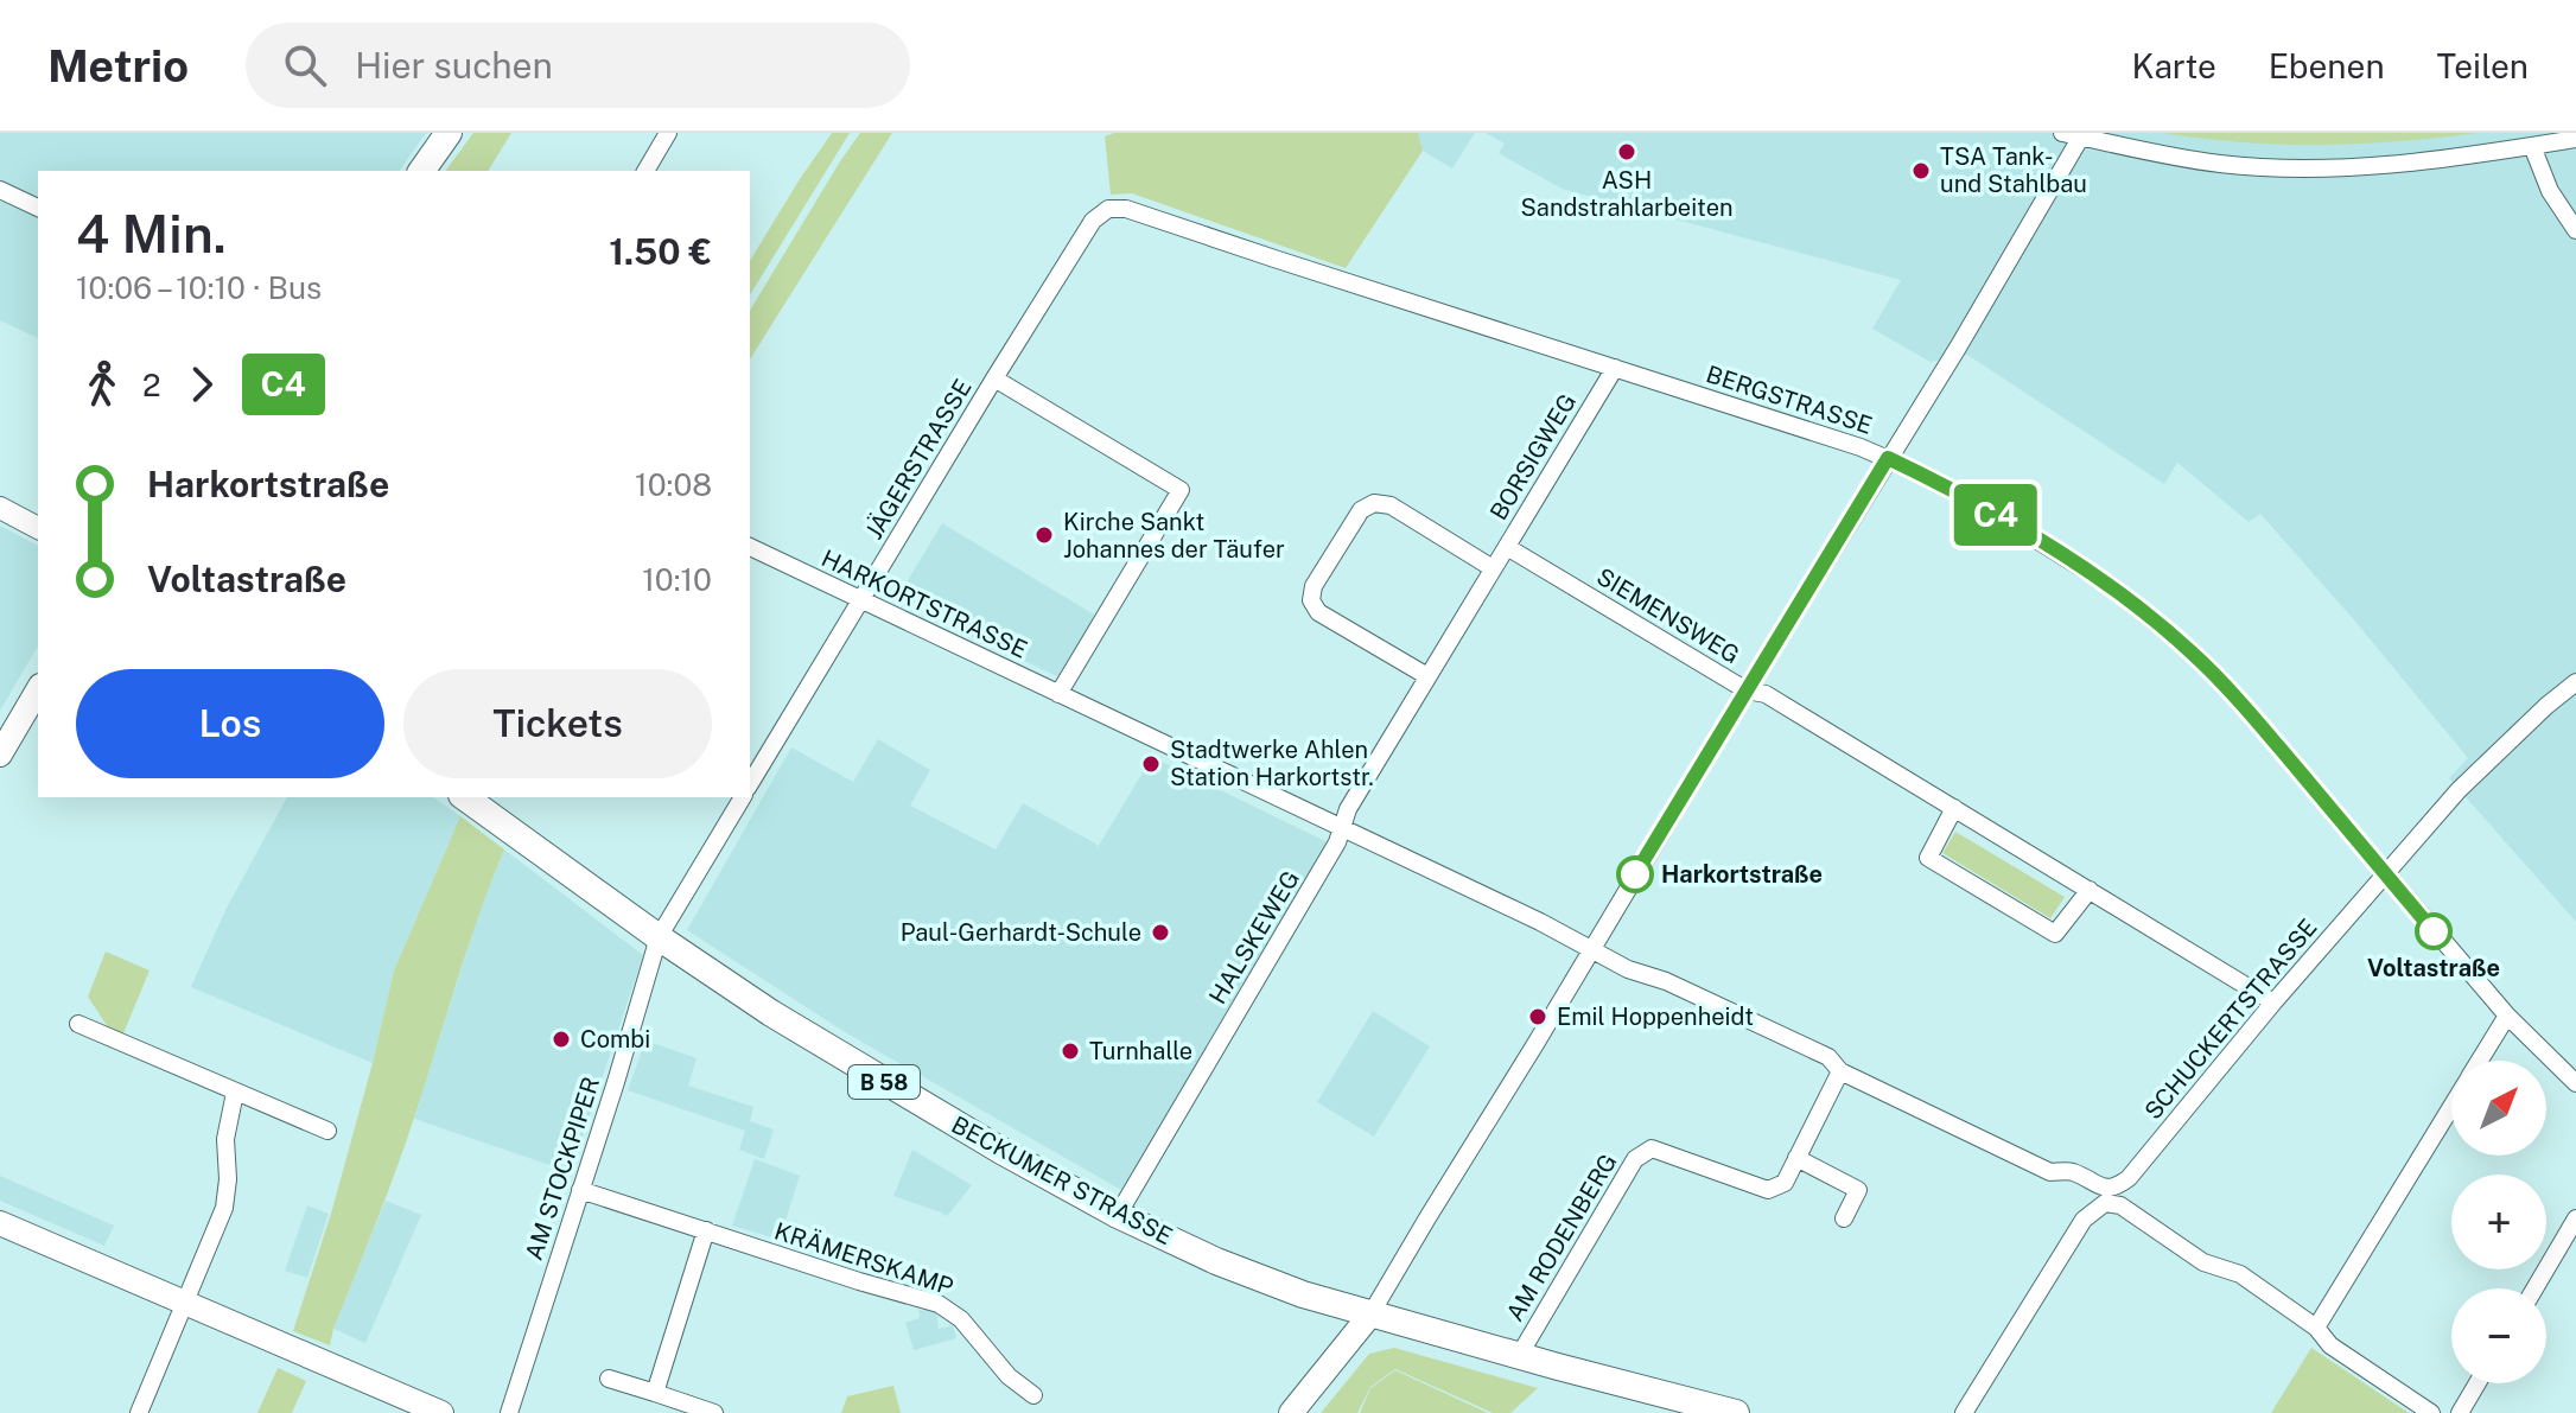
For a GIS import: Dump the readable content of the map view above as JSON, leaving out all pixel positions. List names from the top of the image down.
{
  "streets": {
    "main road": ["B 58", "BECKUMER STRASSE"],
    "street": [
      "BERGSTRASSE",
      "BORSIGWEG",
      "JÄGERSTRASSE",
      "HARKORTSTRASSE",
      "SIEMENSWEG",
      "HALSKEWEG",
      "SCHUCKERTSTRASSE",
      "AM STOCKPIPER",
      "AM RODENBERG",
      "KRÄMERSKAMP"
    ]
  },
  "crossings": [
    ["BERGSTRASSE", "BORSIGWEG"],
    ["BERGSTRASSE", "JÄGERSTRASSE"],
    ["BERGSTRASSE", "SCHUCKERTSTRASSE"],
    ["BORSIGWEG", "HARKORTSTRASSE"],
    ["BORSIGWEG", "SIEMENSWEG"],
    ["BORSIGWEG", "HALSKEWEG"],
    ["JÄGERSTRASSE", "HARKORTSTRASSE"],
    ["HARKORTSTRASSE", "HALSKEWEG"],
    ["HARKORTSTRASSE", "SCHUCKERTSTRASSE"],
    ["HARKORTSTRASSE", "AM RODENBERG"],
    ["SIEMENSWEG", "SCHUCKERTSTRASSE"],
    ["HALSKEWEG", "BECKUMER STRASSE"],
    ["AM STOCKPIPER", "BECKUMER STRASSE"],
    ["AM STOCKPIPER", "KRÄMERSKAMP"],
    ["BECKUMER STRASSE", "AM RODENBERG"]
  ],
  "places": [
    "ASH Sandstrahlarbeiten",
    "TSA Tank- und Stahlbau",
    "Kirche Sankt Johannes der Täufer",
    "Stadtwerke Ahlen Station Harkortstr.",
    "Harkortstraße",
    "Voltastraße",
    "Paul-Gerhardt-Schule",
    "Emil Hoppenheidt",
    "Combi",
    "Turnhalle"
  ],
  "lines": ["bus line C4"],
  "north": "top right",
  "page": {
    "header": "Metrio",
    "search": "Hier suchen",
    "nav": ["Karte", "Ebenen", "Teilen"],
    "on_map": "C4",
    "heading": ["4 Min.", "10:06 – 10:10 · Bus", "1.50 €"],
    "legs": ["2", "C4"],
    "list": [
      {
        "name": "Harkortstraße",
        "value": "10:08"
      },
      {
        "name": "Voltastraße",
        "value": "10:10"
      }
    ],
    "buttons": ["Los", "Tickets"],
    "map_buttons": ["+", "−"]
  }
}
